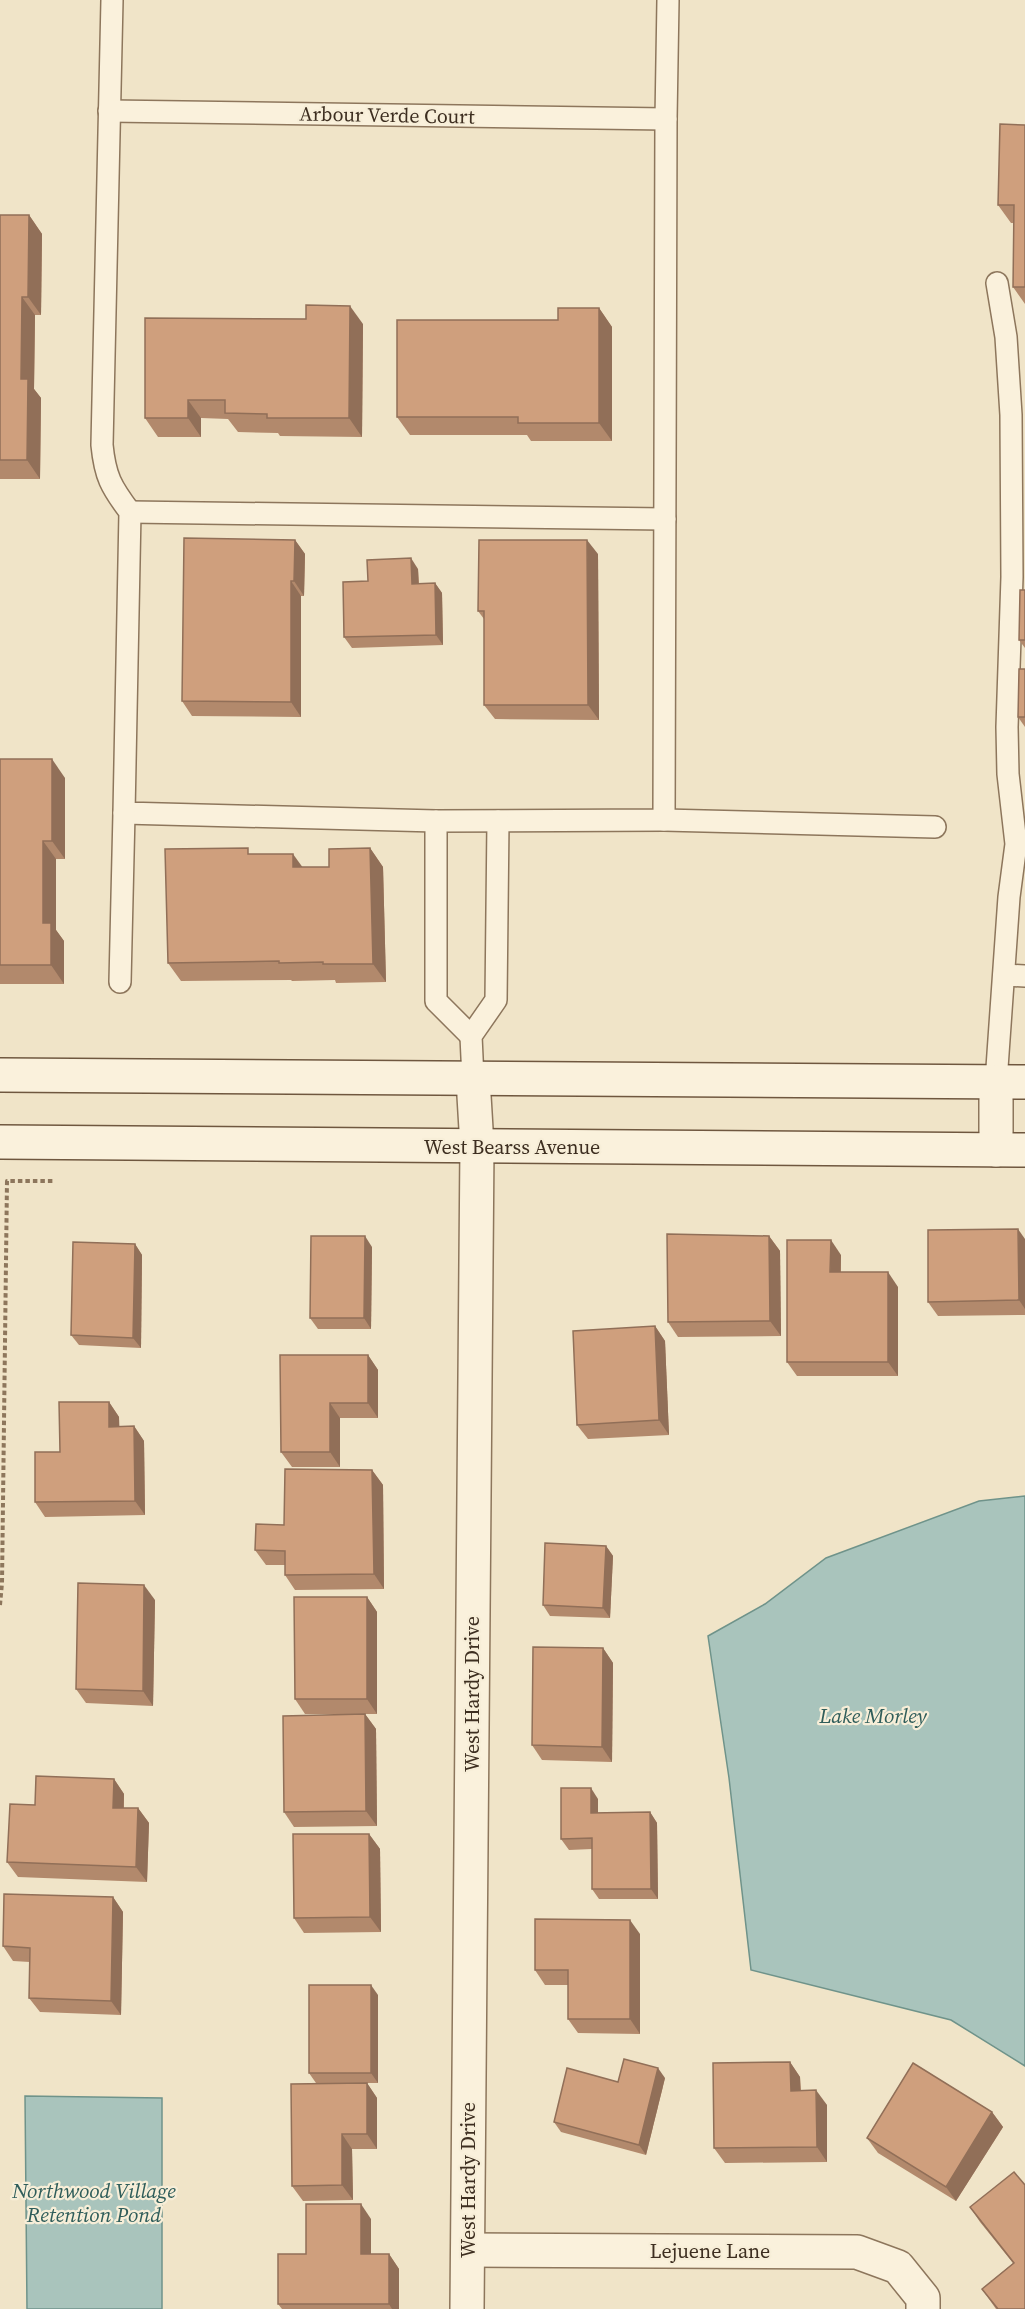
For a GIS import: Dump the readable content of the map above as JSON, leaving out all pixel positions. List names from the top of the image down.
{
  "streets": {
    "main road": ["West Bearss Avenue", "West Hardy Drive", "Lejuene Lane"],
    "lane": ["Arbour Verde Court"]
  },
  "crossings": [
    ["West Bearss Avenue", "West Hardy Drive"],
    ["West Hardy Drive", "Lejuene Lane"]
  ],
  "water": ["Lake Morley", "Northwood Village Retention Pond"]
}
